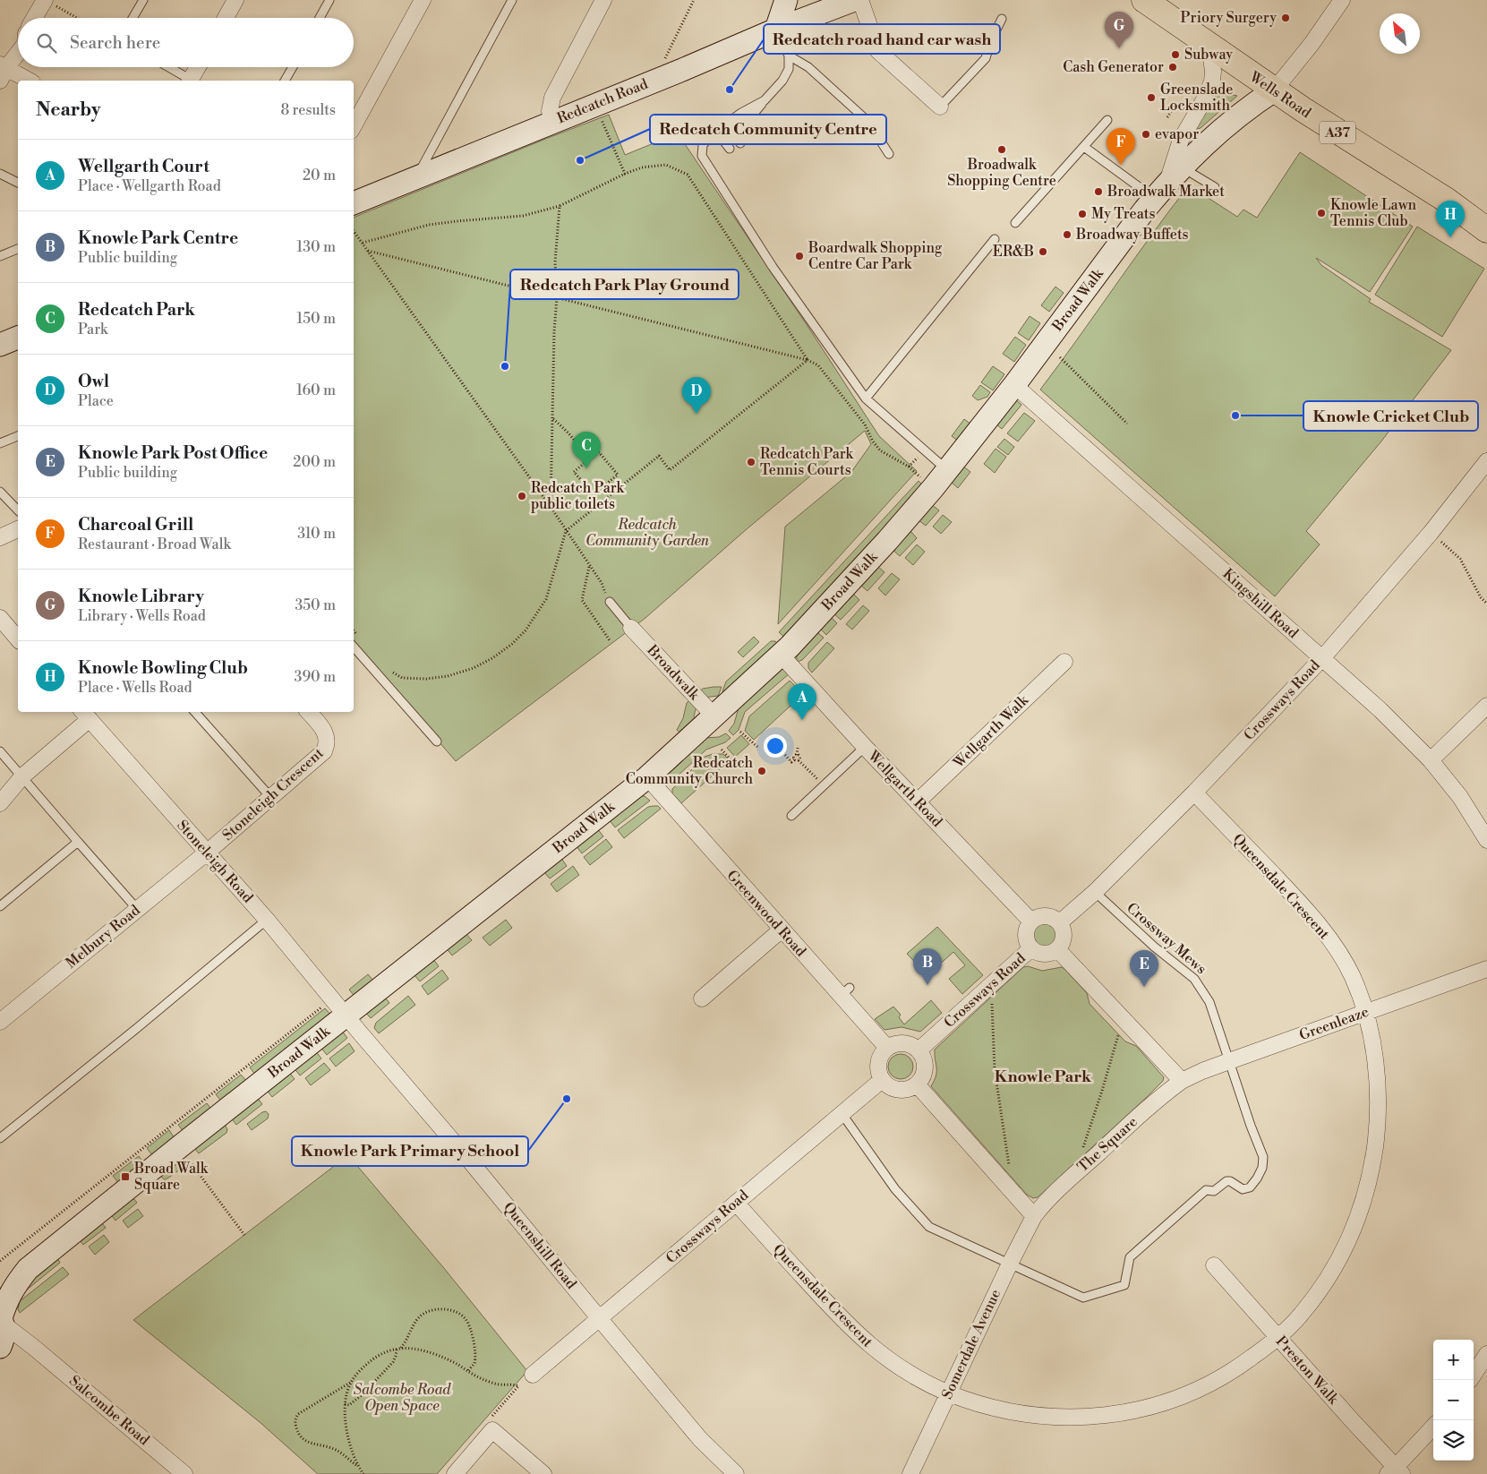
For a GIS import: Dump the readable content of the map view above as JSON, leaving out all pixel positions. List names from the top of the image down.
{
  "streets": {
    "highway": ["Wells Road", "A37"],
    "street": [
      "Redcatch Road",
      "Broad Walk",
      "Kingshill Road",
      "Broadwalk",
      "Crossways Road",
      "Wellgarth Walk",
      "Wellgarth Road",
      "Stoneleigh Crescent",
      "Stoneleigh Road",
      "Queensdale Crescent",
      "Greenwood Road",
      "Melbury Road",
      "Greenleaze",
      "The Square",
      "Queenshill Road",
      "Somerdale Avenue",
      "Preston Walk",
      "Salcombe Road"
    ],
    "lane": ["Crossway Mews"]
  },
  "crossings": [
    ["Wells Road", "Broad Walk"],
    ["Broad Walk", "Kingshill Road"],
    ["Broad Walk", "Broadwalk"],
    ["Broad Walk", "Wellgarth Road"],
    ["Broad Walk", "Stoneleigh Road"],
    ["Broad Walk", "Greenwood Road"],
    ["Broad Walk", "Queenshill Road"],
    ["Broad Walk", "Salcombe Road"],
    ["Kingshill Road", "Crossways Road"],
    ["Crossways Road", "Wellgarth Road"],
    ["Crossways Road", "Queensdale Crescent"],
    ["Crossways Road", "Greenwood Road"],
    ["Crossways Road", "Crossway Mews"],
    ["Crossways Road", "Queenshill Road"],
    ["Wellgarth Walk", "Wellgarth Road"],
    ["Stoneleigh Crescent", "Stoneleigh Road"],
    ["Stoneleigh Crescent", "Melbury Road"],
    ["Stoneleigh Road", "Melbury Road"],
    ["Stoneleigh Road", "Queenshill Road"],
    ["Queensdale Crescent", "Greenleaze"],
    ["Queensdale Crescent", "Somerdale Avenue"],
    ["Queensdale Crescent", "Preston Walk"],
    ["Crossway Mews", "Greenleaze"],
    ["Crossway Mews", "Somerdale Avenue"],
    ["Greenleaze", "The Square"],
    ["The Square", "Somerdale Avenue"]
  ],
  "districts": ["Knowle Park"],
  "parks": ["Redcatch Community Garden", "Salcombe Road Open Space"],
  "places": {
    "other": [
      "Priory Surgery",
      "Subway",
      "Cash Generator",
      "Redcatch road hand car wash",
      "Greenslade Locksmith",
      "evapor",
      "Broadwalk Shopping Centre",
      "Redcatch Community Centre",
      "Broadwalk Market",
      "Knowle Lawn Tennis Club",
      "My Treats",
      "Broadway Buffets",
      "ER&B",
      "Boardwalk Shopping Centre Car Park",
      "Redcatch Park Play Ground",
      "Knowle Cricket Club",
      "Redcatch Park Tennis Courts",
      "Redcatch Park public toilets",
      "Redcatch Community Church",
      "Knowle Park Primary School"
    ],
    "transit": ["Broad Walk Square"]
  },
  "north": "top left",
  "page": {
    "pins": [
      "G",
      "F",
      "H",
      "D",
      "C",
      "A",
      "B",
      "E"
    ],
    "search": "Search here",
    "heading": ["Nearby", "8 results"],
    "list": [
      {
        "mark": "A",
        "name": "Wellgarth Court",
        "note": "Place · Wellgarth Road",
        "value": "20 m"
      },
      {
        "mark": "B",
        "name": "Knowle Park Centre",
        "note": "Public building",
        "value": "130 m"
      },
      {
        "mark": "C",
        "name": "Redcatch Park",
        "note": "Park",
        "value": "150 m"
      },
      {
        "mark": "D",
        "name": "Owl",
        "note": "Place",
        "value": "160 m"
      },
      {
        "mark": "E",
        "name": "Knowle Park Post Office",
        "note": "Public building",
        "value": "200 m"
      },
      {
        "mark": "F",
        "name": "Charcoal Grill",
        "note": "Restaurant · Broad Walk",
        "value": "310 m"
      },
      {
        "mark": "G",
        "name": "Knowle Library",
        "note": "Library · Wells Road",
        "value": "350 m"
      },
      {
        "mark": "H",
        "name": "Knowle Bowling Club",
        "note": "Place · Wells Road",
        "value": "390 m"
      }
    ],
    "map_buttons": ["+", "−"]
  }
}
